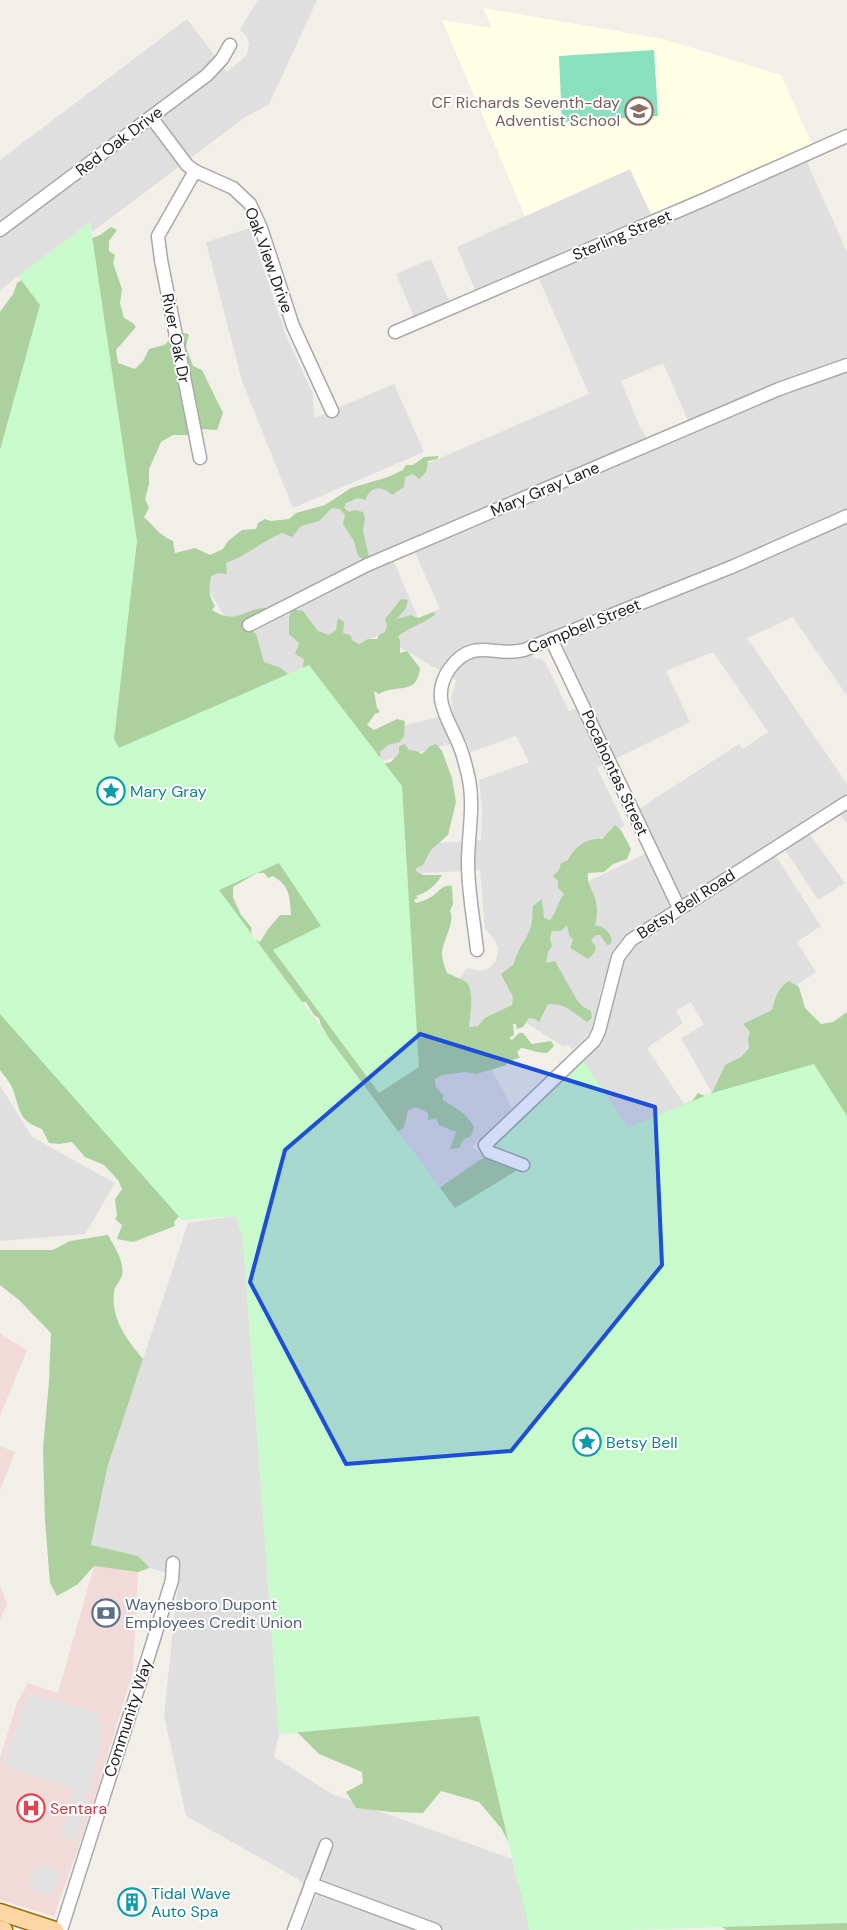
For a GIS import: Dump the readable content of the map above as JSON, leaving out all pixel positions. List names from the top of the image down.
{
  "streets": {
    "street": [
      "Red Oak Drive",
      "Sterling Street",
      "Oak View Drive",
      "River Oak Dr",
      "Mary Gray Lane",
      "Campbell Street",
      "Pocahontas Street",
      "Betsy Bell Road",
      "Community Way"
    ]
  },
  "crossings": [
    ["Red Oak Drive", "Oak View Drive"],
    ["Oak View Drive", "River Oak Dr"],
    ["Campbell Street", "Pocahontas Street"],
    ["Pocahontas Street", "Betsy Bell Road"]
  ],
  "places": {
    "school or university": ["CF Richards Seventh-day Adventist School"],
    "place": ["Mary Gray", "Betsy Bell"],
    "bank": ["Waynesboro Dupont Employees Credit Union"],
    "hospital": ["Sentara"],
    "building": ["Tidal Wave Auto Spa"]
  }
}
